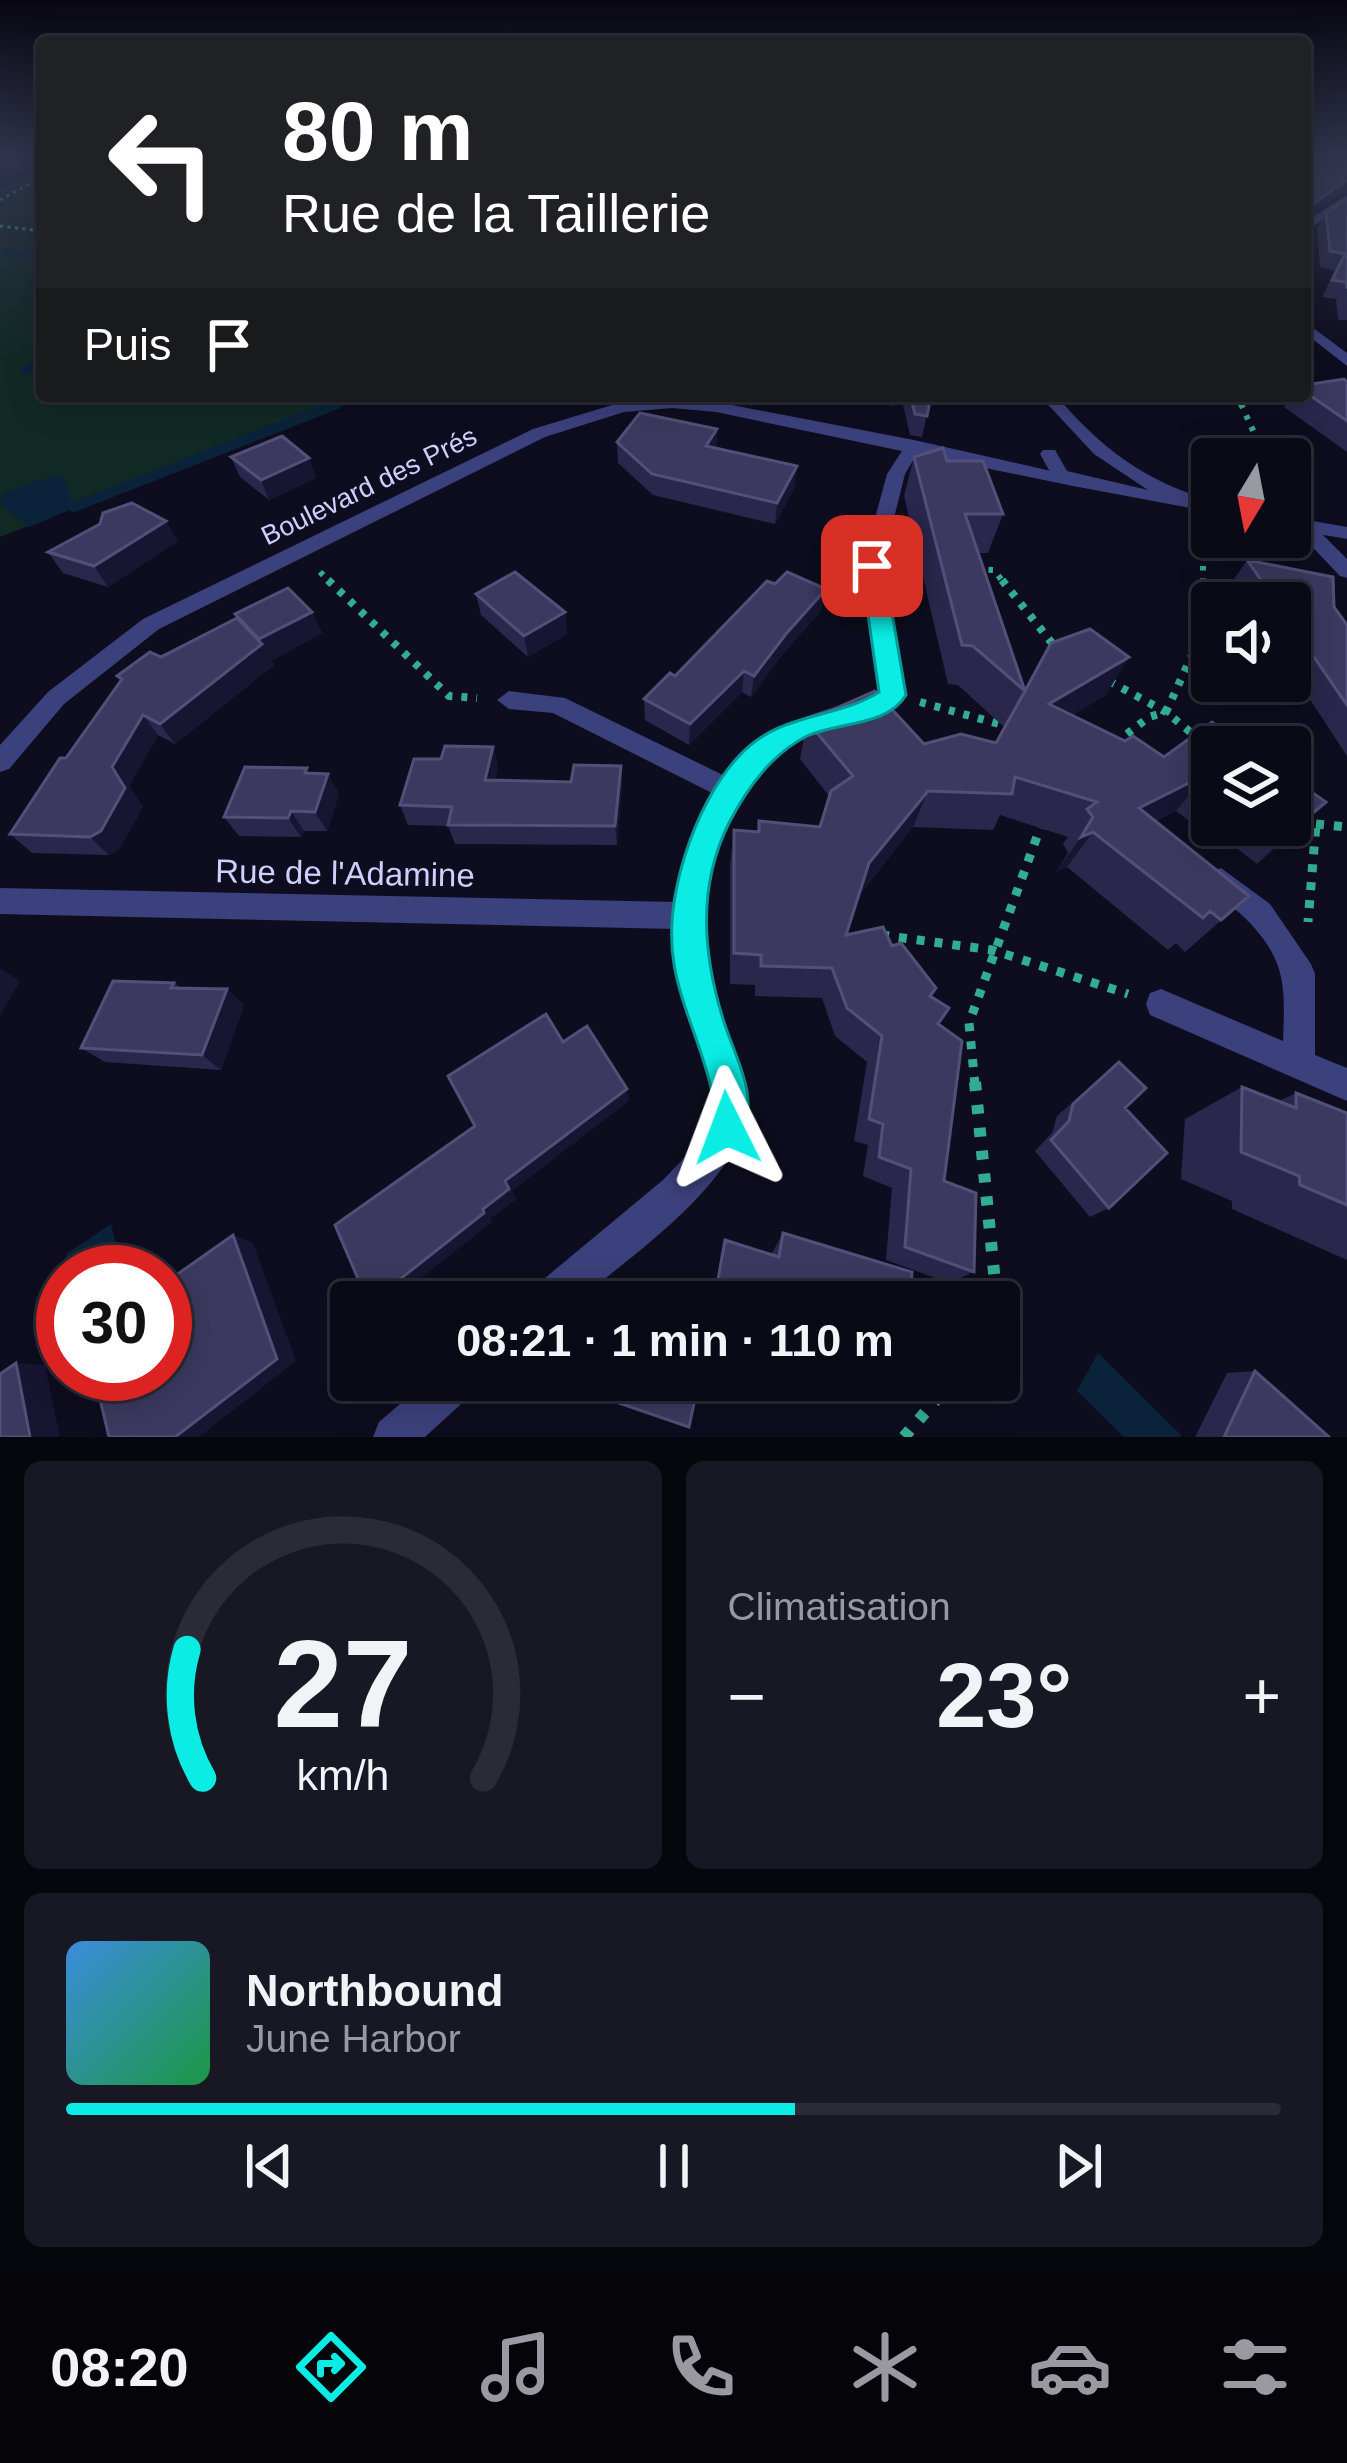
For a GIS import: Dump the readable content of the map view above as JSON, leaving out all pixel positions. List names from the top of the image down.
{
  "streets": {
    "street": ["Boulevard des Prés", "Rue de l'Adamine"]
  },
  "north": "bottom",
  "page": {
    "turn": ["80 m", "Rue de la Taillerie"],
    "then": "Puis",
    "limit": "30",
    "trip": "08:21 · 1 min · 110 m",
    "tile": "Climatisation",
    "heat": ["−", "23°", "+"],
    "song": ["Northbound", "June Harbor"],
    "tabs": "08:20",
    "gauge": ["27", "km/h"]
  }
}
